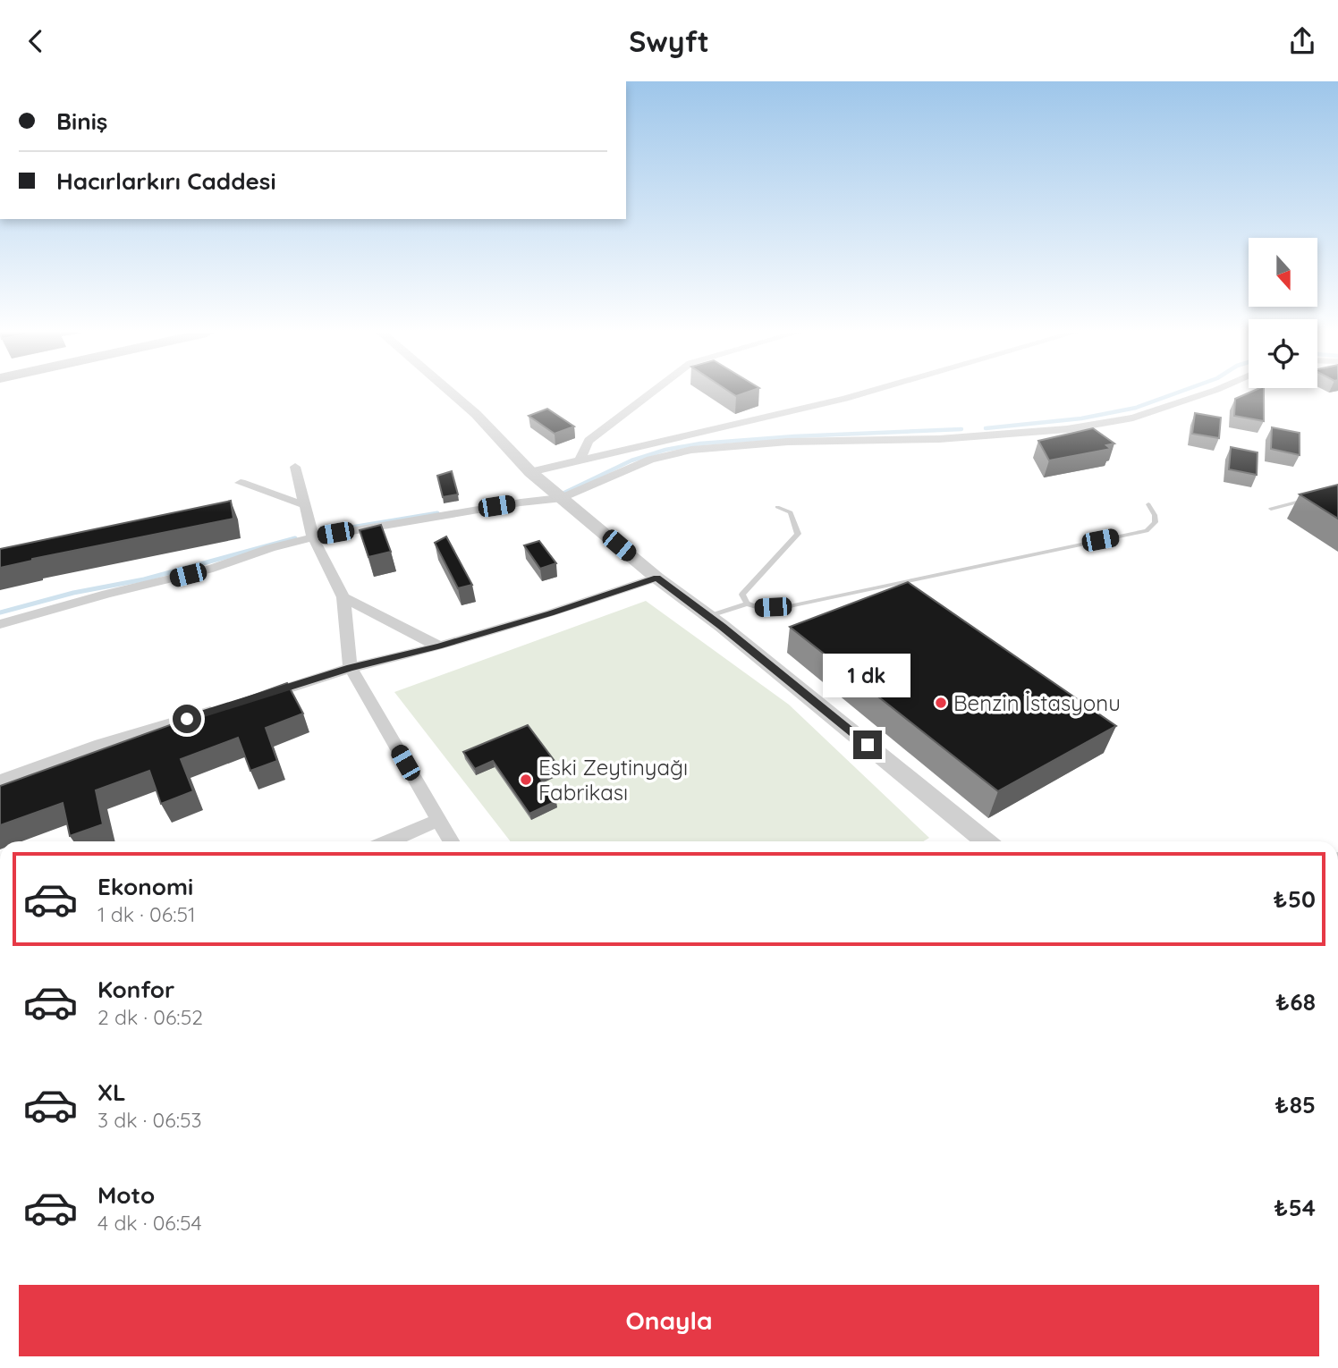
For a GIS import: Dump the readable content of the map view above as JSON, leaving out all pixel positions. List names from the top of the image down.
{
  "places": ["Benzin İstasyonu", "Eski Zeytinyağı Fabrikası"],
  "north": "bottom",
  "page": {
    "header": "Swyft",
    "banner": ["Biniş", "Hacırlarkırı Caddesi"],
    "bubble": "1 dk",
    "list": [
      {
        "name": "Ekonomi",
        "note": "1 dk · 06:51",
        "value": "₺50"
      },
      {
        "name": "Konfor",
        "note": "2 dk · 06:52",
        "value": "₺68"
      },
      {
        "name": "XL",
        "note": "3 dk · 06:53",
        "value": "₺85"
      },
      {
        "name": "Moto",
        "note": "4 dk · 06:54",
        "value": "₺54"
      }
    ],
    "buttons": "Onayla"
  }
}
